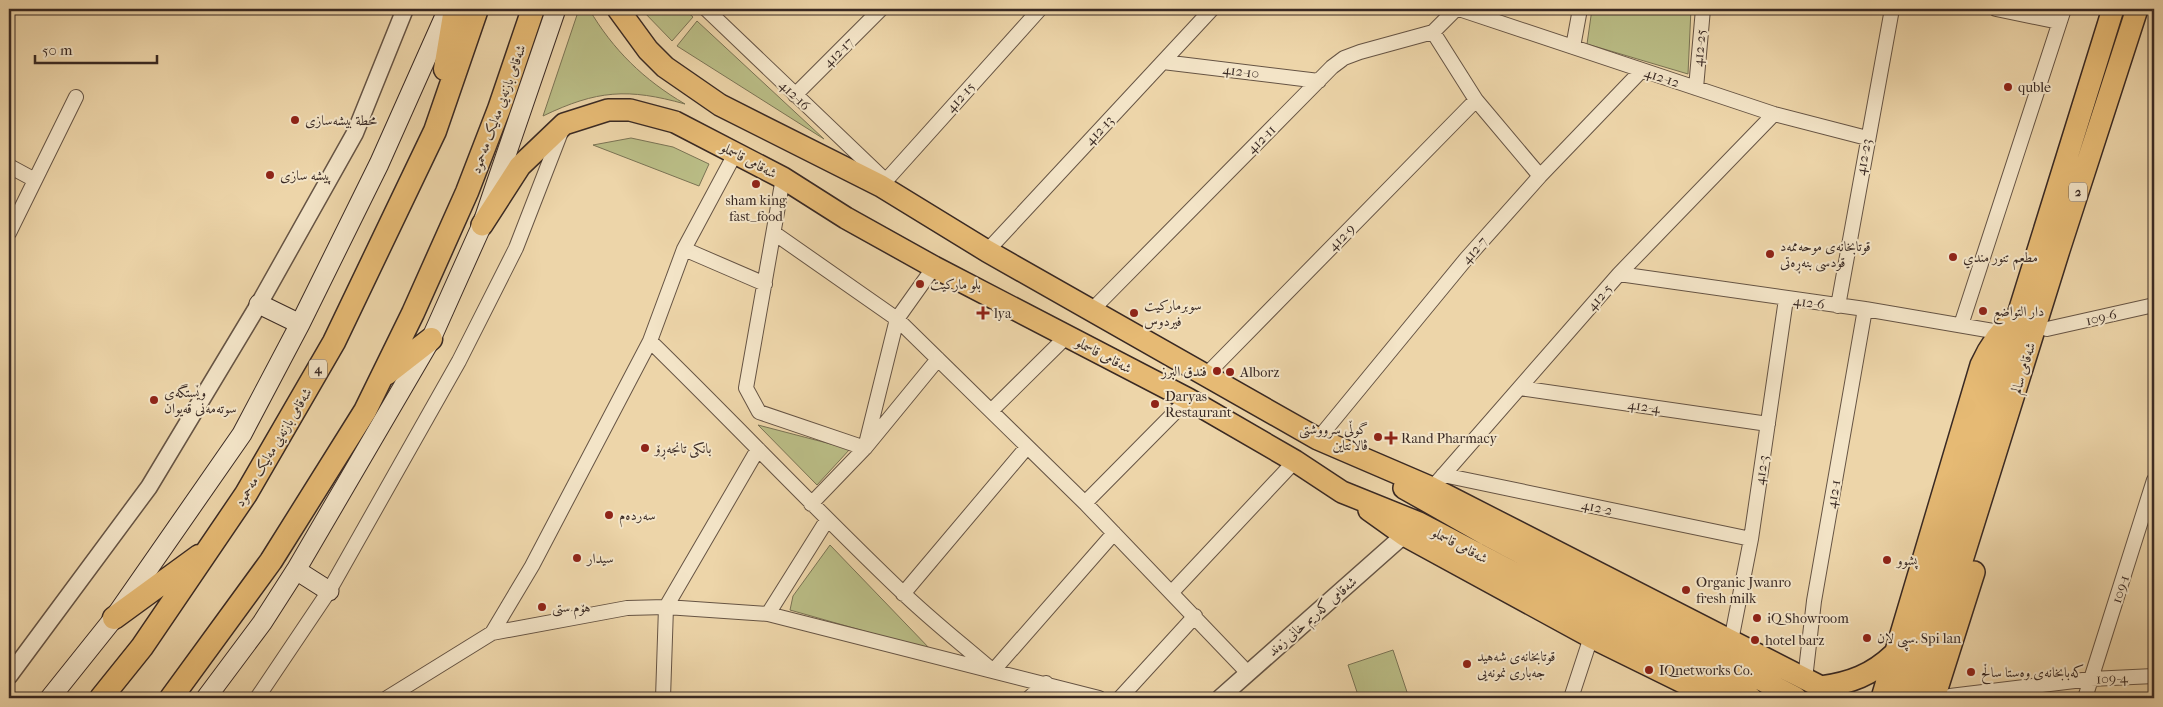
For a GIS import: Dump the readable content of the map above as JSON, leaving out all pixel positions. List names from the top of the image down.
{
  "streets": {
    "highway": ["شەقامی بازنەیی مەلیک مەحمود", "4"],
    "main road": ["شەقامی قاسملو", "2", "شەقامی سالم"],
    "street": [
      "412-25",
      "412-17",
      "412-10",
      "412-12",
      "412-16",
      "412-15",
      "412-13",
      "412-11",
      "412-23",
      "412-9",
      "412-7",
      "412-5",
      "412-6",
      "109-6",
      "412-4",
      "412-3",
      "412-1",
      "412-2",
      "109-1",
      "شەقامی کەریم خانی زەند",
      "109-4"
    ]
  },
  "crossings": [
    ["412-25", "412-12"],
    ["412-17", "412-16"],
    ["412-10", "412-13"],
    ["412-10", "412-11"],
    ["412-12", "412-11"],
    ["412-12", "412-23"],
    ["412-12", "412-7"],
    ["412-12", "412-5"],
    ["412-16", "412-15"],
    ["412-23", "412-6"],
    ["412-5", "412-6"],
    ["412-5", "412-4"],
    ["412-5", "412-2"],
    ["412-6", "412-3"],
    ["412-6", "412-1"],
    ["412-4", "412-3"],
    ["412-3", "412-2"],
    ["109-1", "109-4"]
  ],
  "places": {
    "other": [
      "quble",
      "محطة بیشەسازی",
      "پیشه سازی",
      "sham king fast_food",
      "قوتابخانەی موحەممەد قودسی بنەڕەتی",
      "مطعم تنور مندي",
      "بلو ماركيت",
      "دار التواضع",
      "سوبرمارکیت فیردوس",
      "فندق البرز",
      "Alborz",
      "وێستگەی سوتەمەنی قەیوان",
      "Daryas Restaurant",
      "گوڵی سرووشتی ڤالانتاین",
      "بانکی تانجەڕۆ",
      "سەردەم",
      "سیدار",
      "پشوو",
      "Organic Jwanro fresh milk",
      "هۆم ستی",
      "iQ Showroom",
      "سپی لان. Spi lan",
      "hotel barz",
      "قوتابخانەی شەهید جەباری نمونەیی",
      "IQnetworks Co.",
      "کەبابخانەی وەستا ساڵح"
    ],
    "health": ["lya", "Rand Pharmacy"]
  },
  "scale_bar": "50 m"
}
